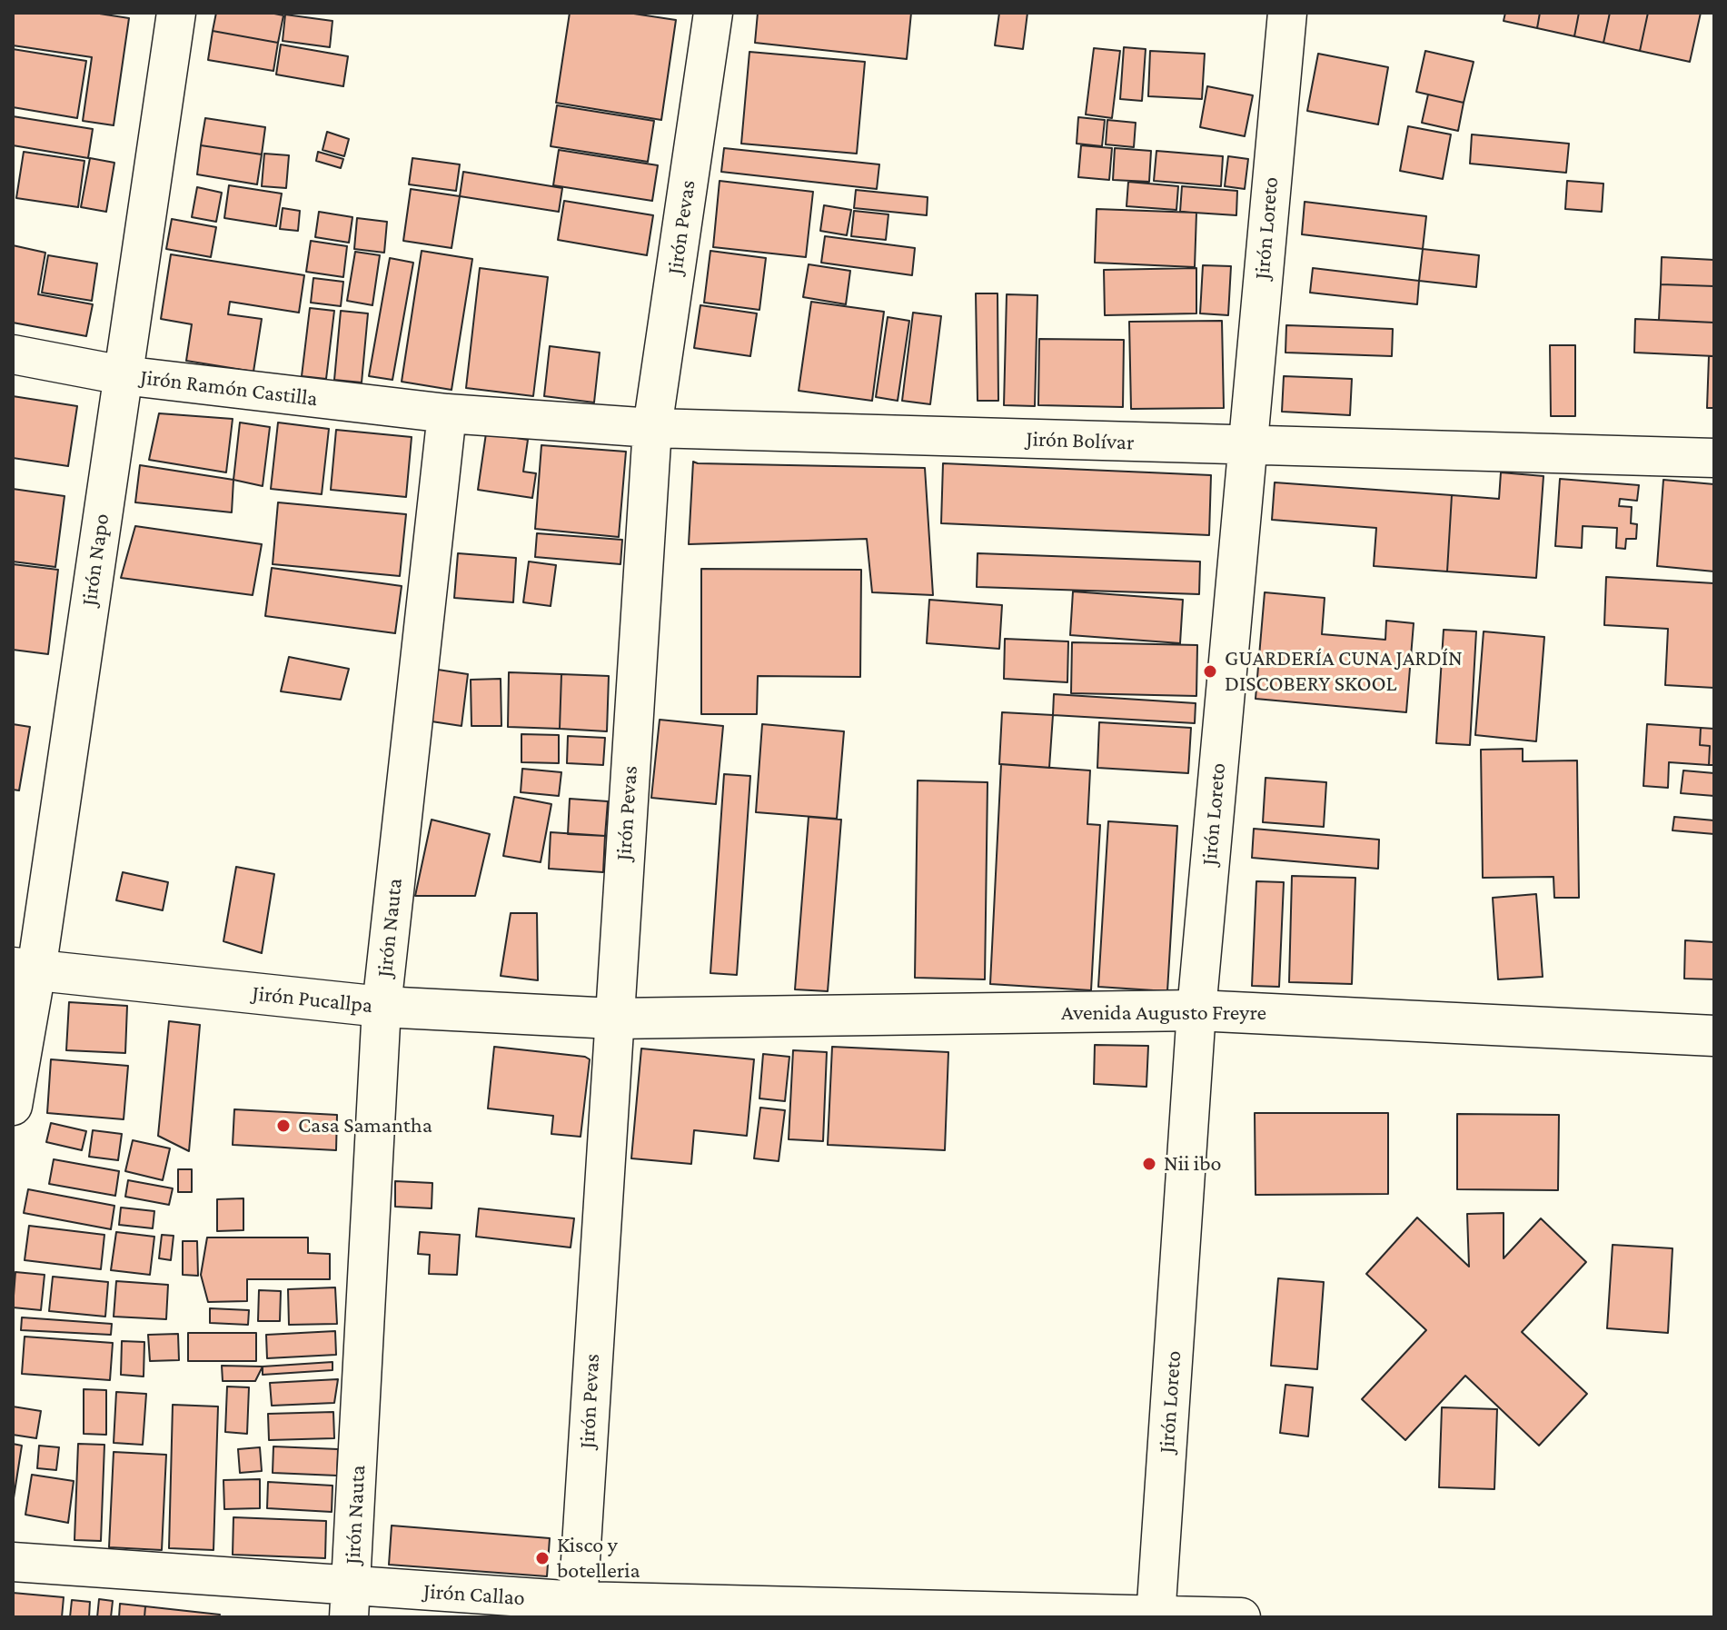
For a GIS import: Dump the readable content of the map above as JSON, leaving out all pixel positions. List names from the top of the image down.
{
  "streets": {
    "main road": ["Jirón Pucallpa", "Avenida Augusto Freyre"],
    "street": [
      "Jirón Pevas",
      "Jirón Loreto",
      "Jirón Ramón Castilla",
      "Jirón Bolívar",
      "Jirón Napo",
      "Jirón Nauta",
      "Jirón Callao"
    ]
  },
  "crossings": [
    ["Jirón Pevas", "Jirón Bolívar"],
    ["Jirón Pevas", "Jirón Pucallpa"],
    ["Jirón Pevas", "Avenida Augusto Freyre"],
    ["Jirón Pevas", "Jirón Callao"],
    ["Jirón Loreto", "Jirón Bolívar"],
    ["Jirón Loreto", "Avenida Augusto Freyre"],
    ["Jirón Loreto", "Jirón Callao"],
    ["Jirón Ramón Castilla", "Jirón Bolívar"],
    ["Jirón Ramón Castilla", "Jirón Napo"],
    ["Jirón Ramón Castilla", "Jirón Nauta"],
    ["Jirón Bolívar", "Jirón Nauta"],
    ["Jirón Napo", "Jirón Pucallpa"],
    ["Jirón Nauta", "Jirón Pucallpa"],
    ["Jirón Nauta", "Jirón Callao"],
    ["Jirón Pucallpa", "Avenida Augusto Freyre"]
  ],
  "places": [
    "GUARDERÍA CUNA JARDÍN DISCOBERY SKOOL",
    "Casa Samantha",
    "Nii ibo",
    "Kisco y botelleria"
  ]
}
